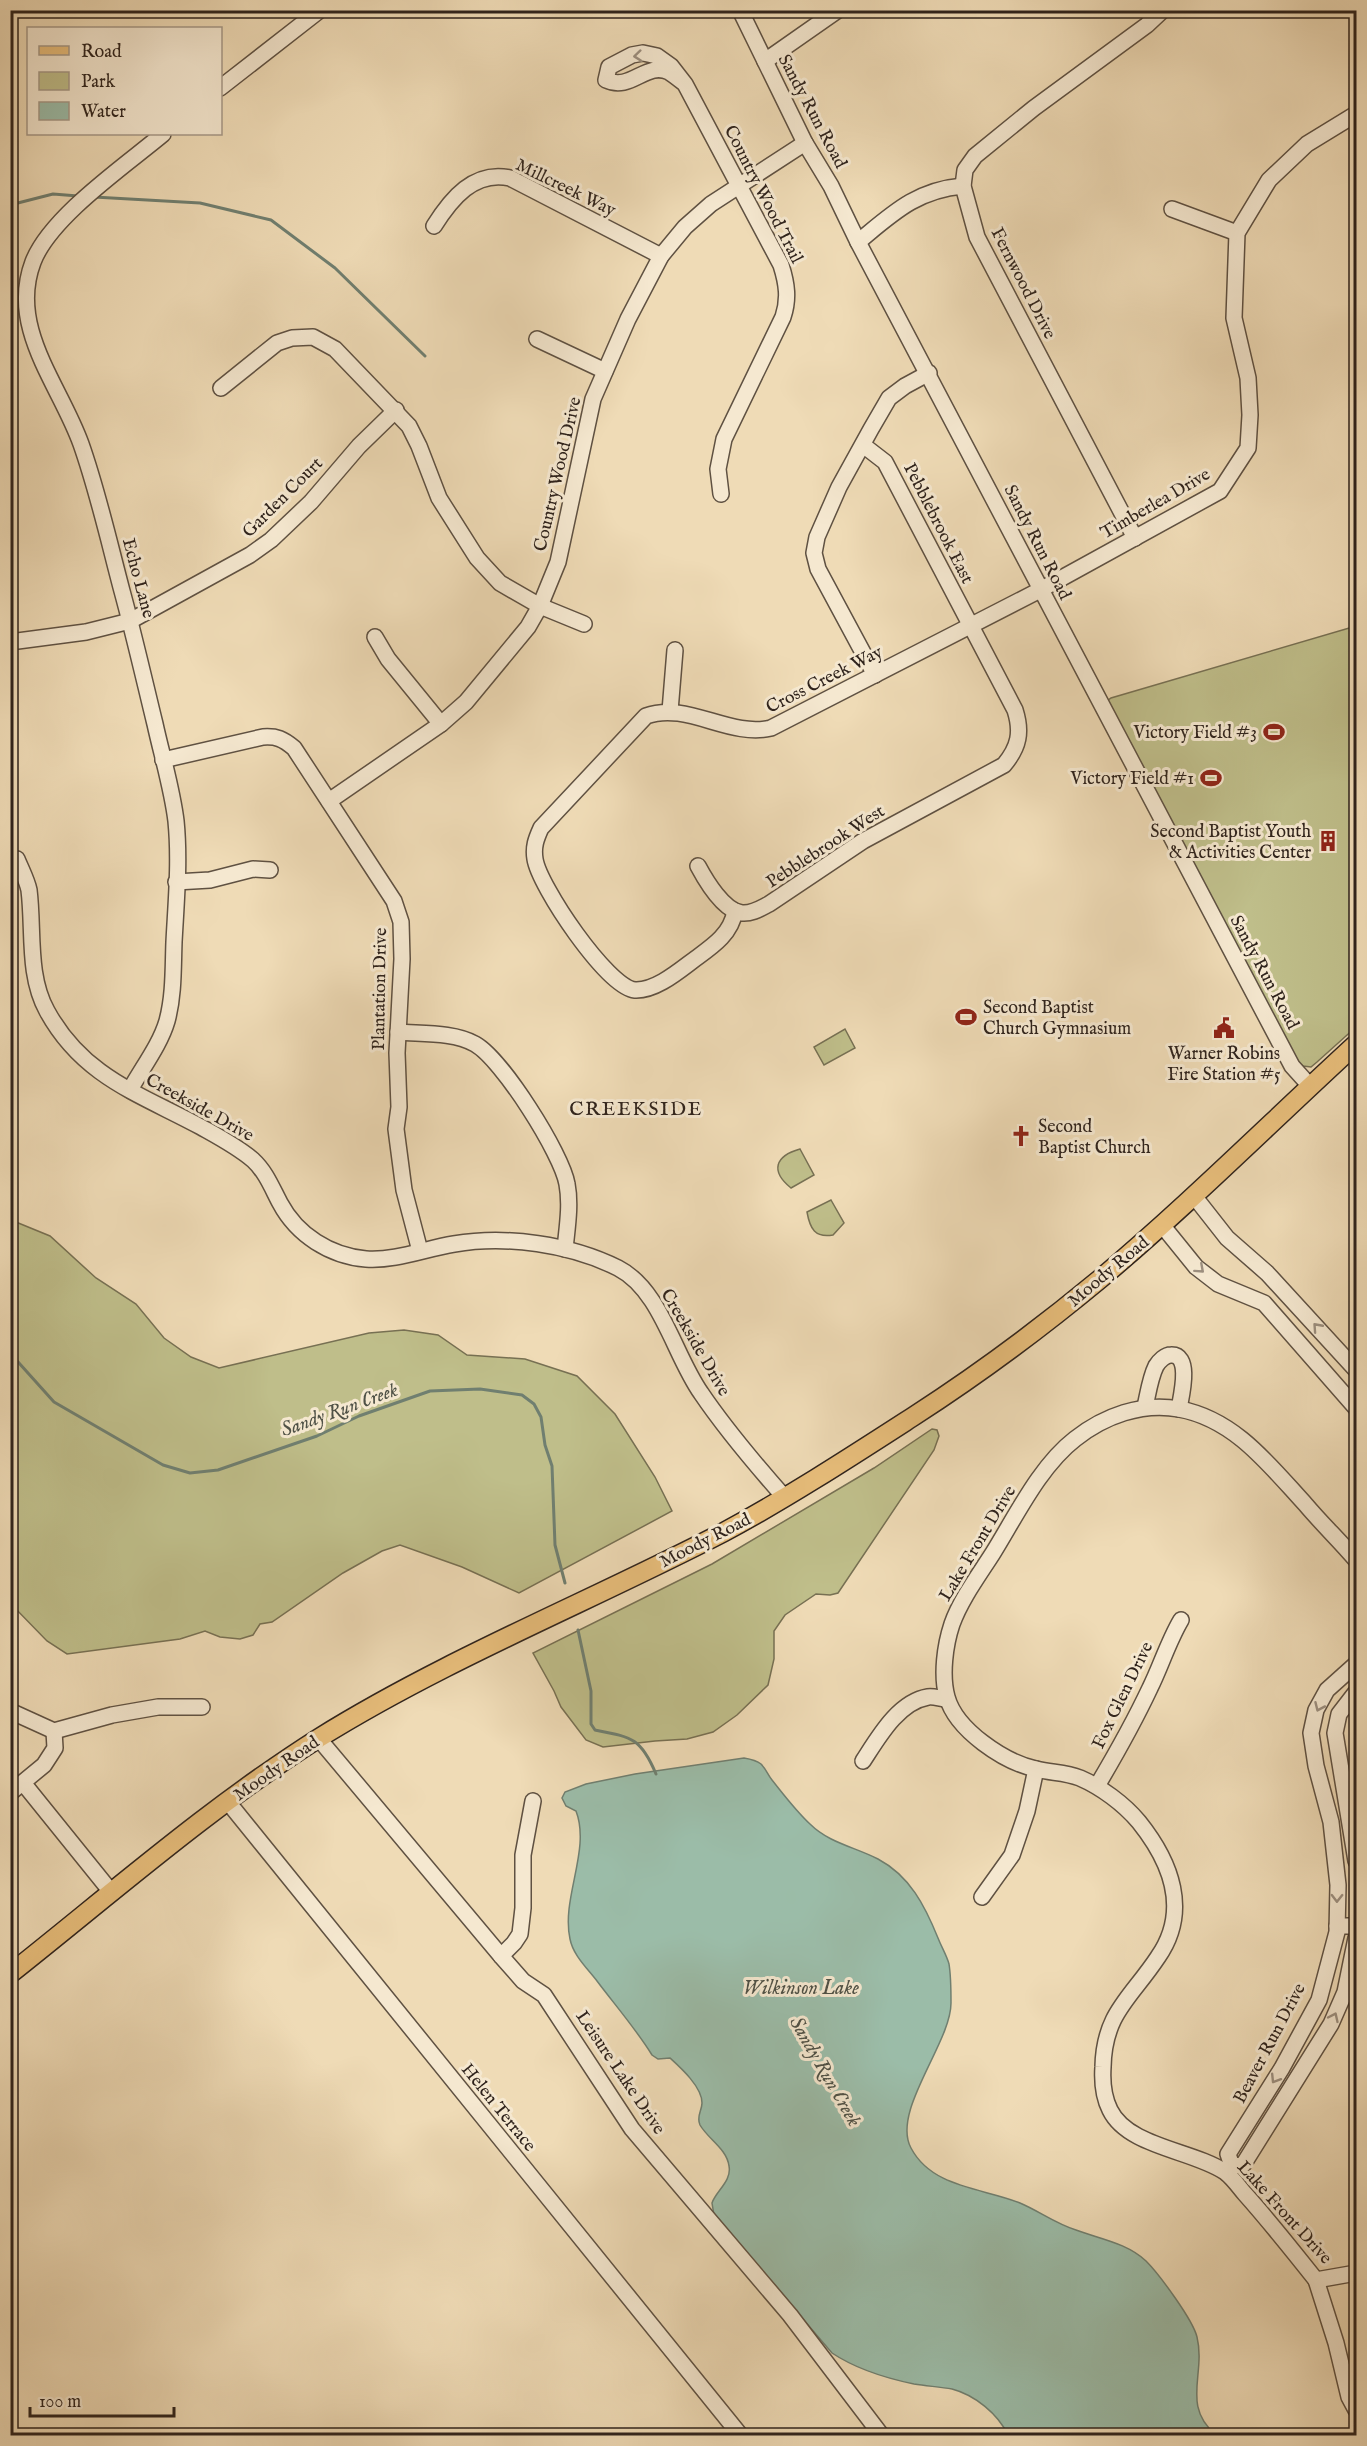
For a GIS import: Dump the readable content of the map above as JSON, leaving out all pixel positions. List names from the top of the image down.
{
  "streets": {
    "main road": ["Moody Road"],
    "street": [
      "Sandy Run Road",
      "Millcreek Way",
      "Country Wood Trail",
      "Fernwood Drive",
      "Country Wood Drive",
      "Garden Court",
      "Timberlea Drive",
      "Pebblebrook East",
      "Echo Lane",
      "Cross Creek Way",
      "Pebblebrook West",
      "Plantation Drive",
      "Creekside Drive",
      "Lake Front Drive",
      "Fox Glen Drive",
      "Beaver Run Drive",
      "Leisure Lake Drive",
      "Helen Terrace"
    ]
  },
  "crossings": [
    ["Sandy Run Road", "Country Wood Drive"],
    ["Sandy Run Road", "Timberlea Drive"],
    ["Sandy Run Road", "Cross Creek Way"],
    ["Sandy Run Road", "Moody Road"],
    ["Millcreek Way", "Country Wood Drive"],
    ["Country Wood Trail", "Country Wood Drive"],
    ["Fernwood Drive", "Timberlea Drive"],
    ["Country Wood Drive", "Plantation Drive"],
    ["Garden Court", "Echo Lane"],
    ["Timberlea Drive", "Cross Creek Way"],
    ["Pebblebrook East", "Cross Creek Way"],
    ["Pebblebrook East", "Pebblebrook West"],
    ["Echo Lane", "Plantation Drive"],
    ["Echo Lane", "Creekside Drive"],
    ["Cross Creek Way", "Pebblebrook West"],
    ["Plantation Drive", "Creekside Drive"],
    ["Creekside Drive", "Moody Road"],
    ["Moody Road", "Leisure Lake Drive"],
    ["Moody Road", "Helen Terrace"],
    ["Lake Front Drive", "Fox Glen Drive"],
    ["Lake Front Drive", "Beaver Run Drive"]
  ],
  "districts": ["CREEKSIDE"],
  "water": ["Sandy Run Creek", "Wilkinson Lake"],
  "places": {
    "sports": ["Victory Field #3", "Victory Field #1", "Second Baptist Church Gymnasium"],
    "building": ["Second Baptist Youth & Activities Center"],
    "public building": ["Warner Robins Fire Station #5"],
    "church": ["Second Baptist Church"]
  },
  "legend": ["Road", "Park", "Water"],
  "scale_bar": "100 m"
}
